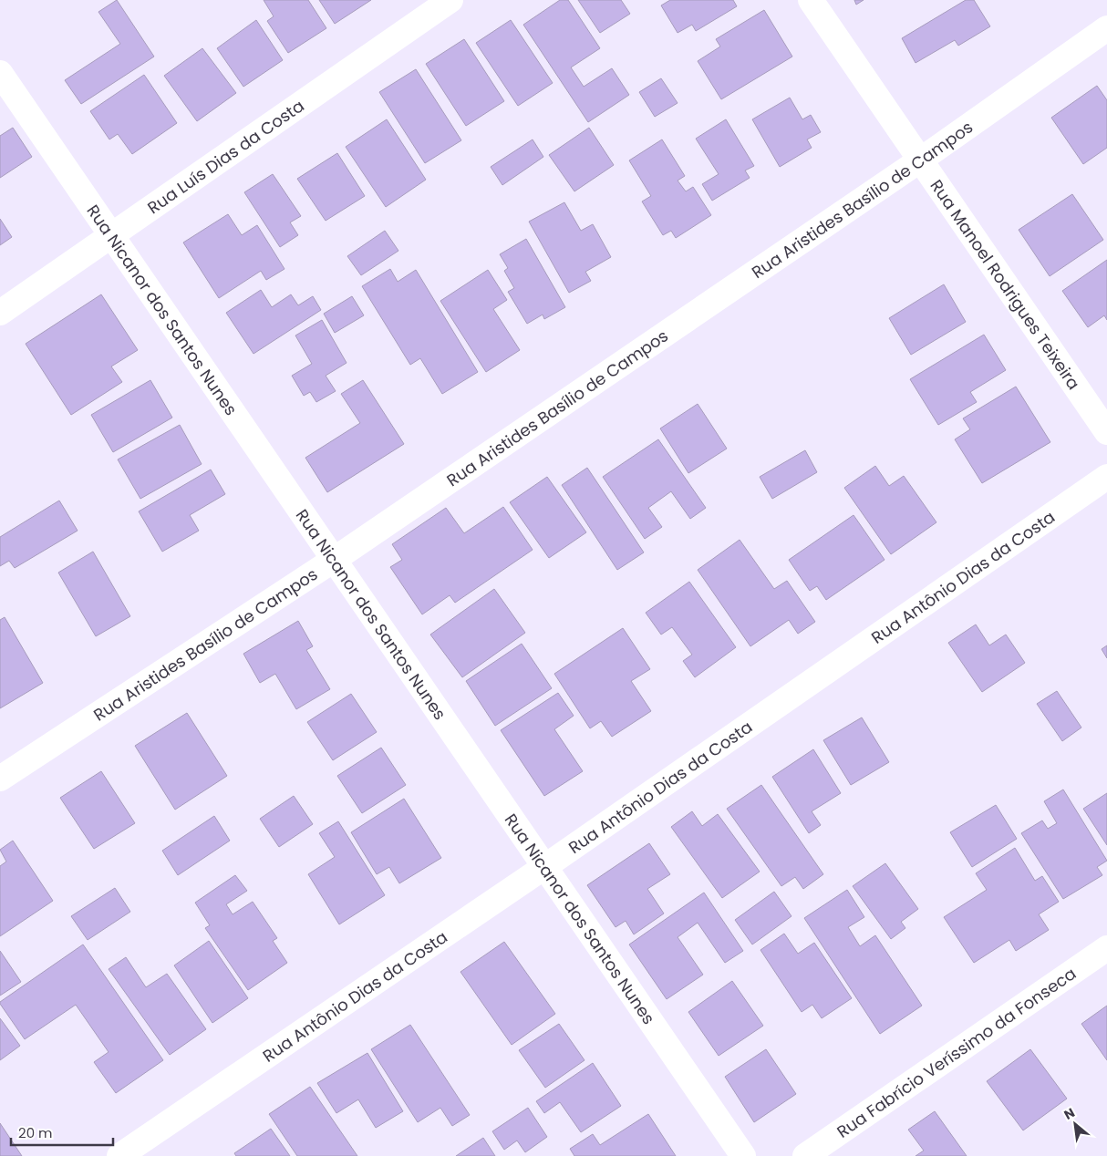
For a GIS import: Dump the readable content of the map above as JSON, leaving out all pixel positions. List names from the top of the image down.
{
  "streets": {
    "street": [
      "Rua Luís Dias da Costa",
      "Rua Aristides Basílio de Campos",
      "Rua Manoel Rodrigues Teixeira",
      "Rua Nicanor dos Santos Nunes",
      "Rua Antônio Dias da Costa",
      "Rua Fabrício Veríssimo da Fonseca"
    ]
  },
  "crossings": [
    ["Rua Luís Dias da Costa", "Rua Nicanor dos Santos Nunes"],
    ["Rua Aristides Basílio de Campos", "Rua Manoel Rodrigues Teixeira"],
    ["Rua Aristides Basílio de Campos", "Rua Nicanor dos Santos Nunes"],
    ["Rua Nicanor dos Santos Nunes", "Rua Antônio Dias da Costa"]
  ],
  "scale_bar": "20 m",
  "north": "top left"
}
